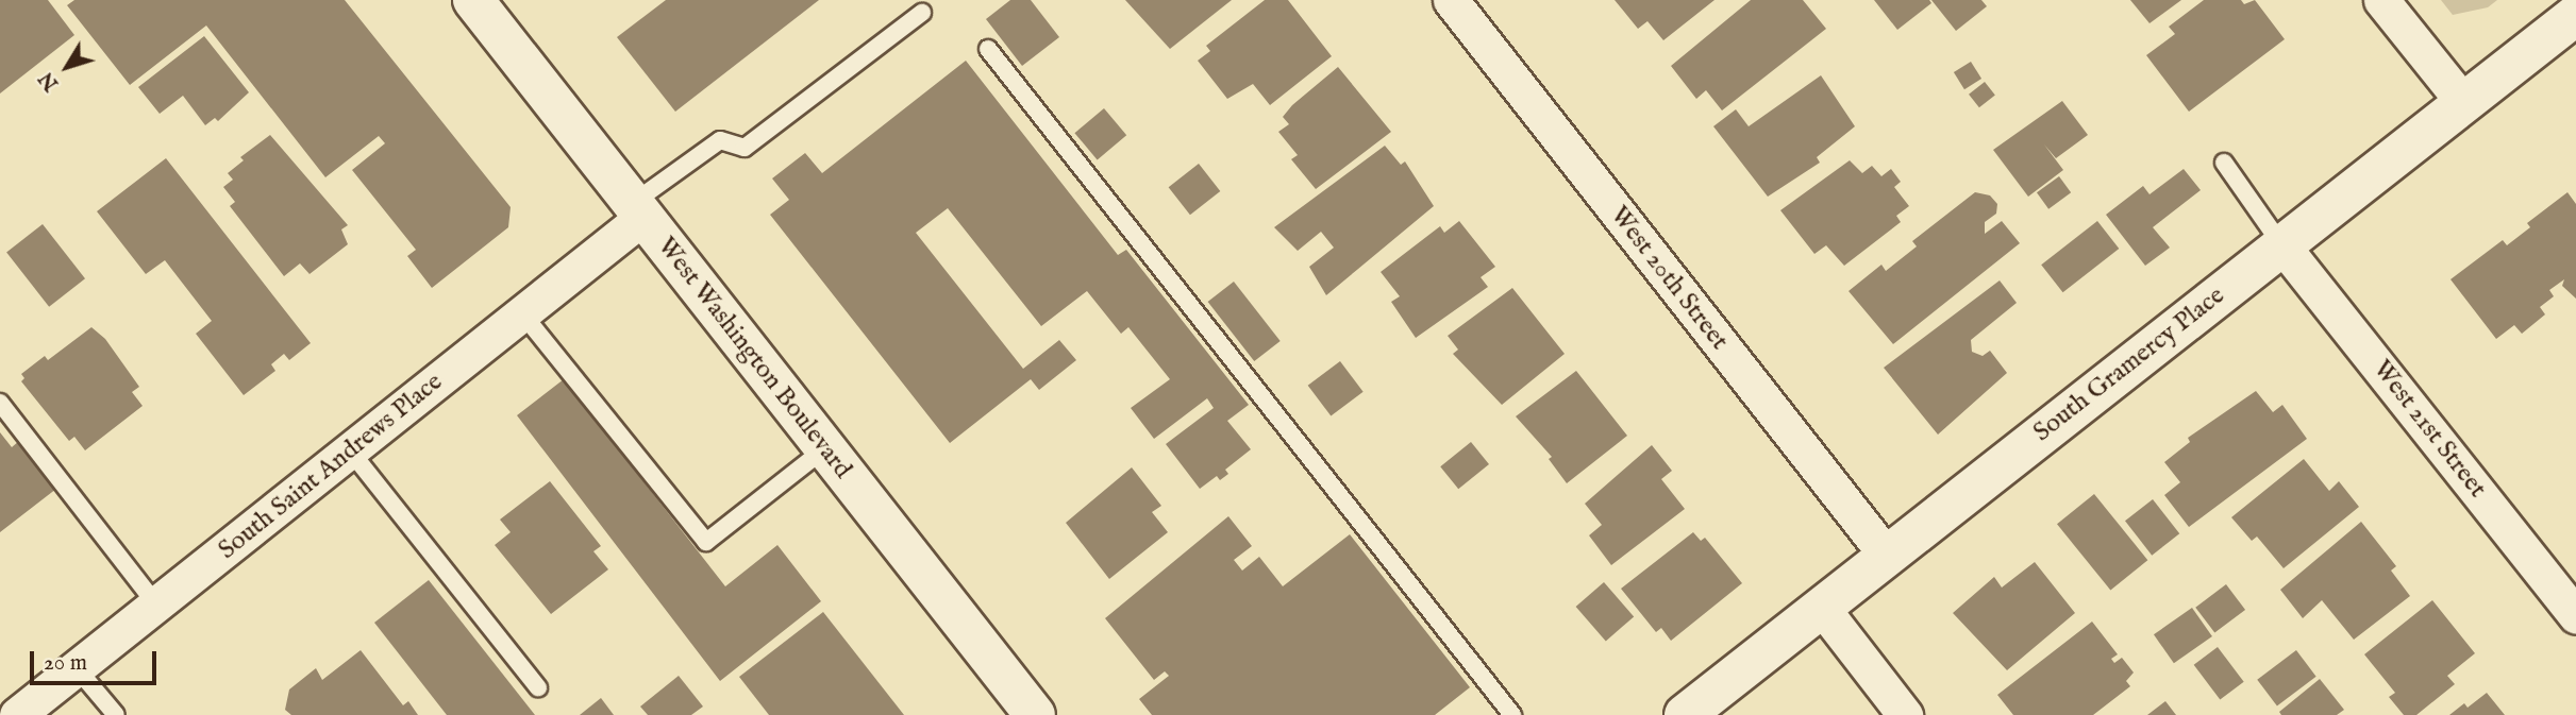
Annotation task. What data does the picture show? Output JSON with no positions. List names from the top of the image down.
{
  "streets": {
    "street": [
      "West 20th Street",
      "West Washington Boulevard",
      "South Gramercy Place",
      "West 21st Street",
      "South Saint Andrews Place"
    ]
  },
  "crossings": [
    ["West 20th Street", "South Gramercy Place"],
    ["West Washington Boulevard", "South Saint Andrews Place"],
    ["South Gramercy Place", "West 21st Street"]
  ],
  "scale_bar": "20 m",
  "north": "bottom left"
}
